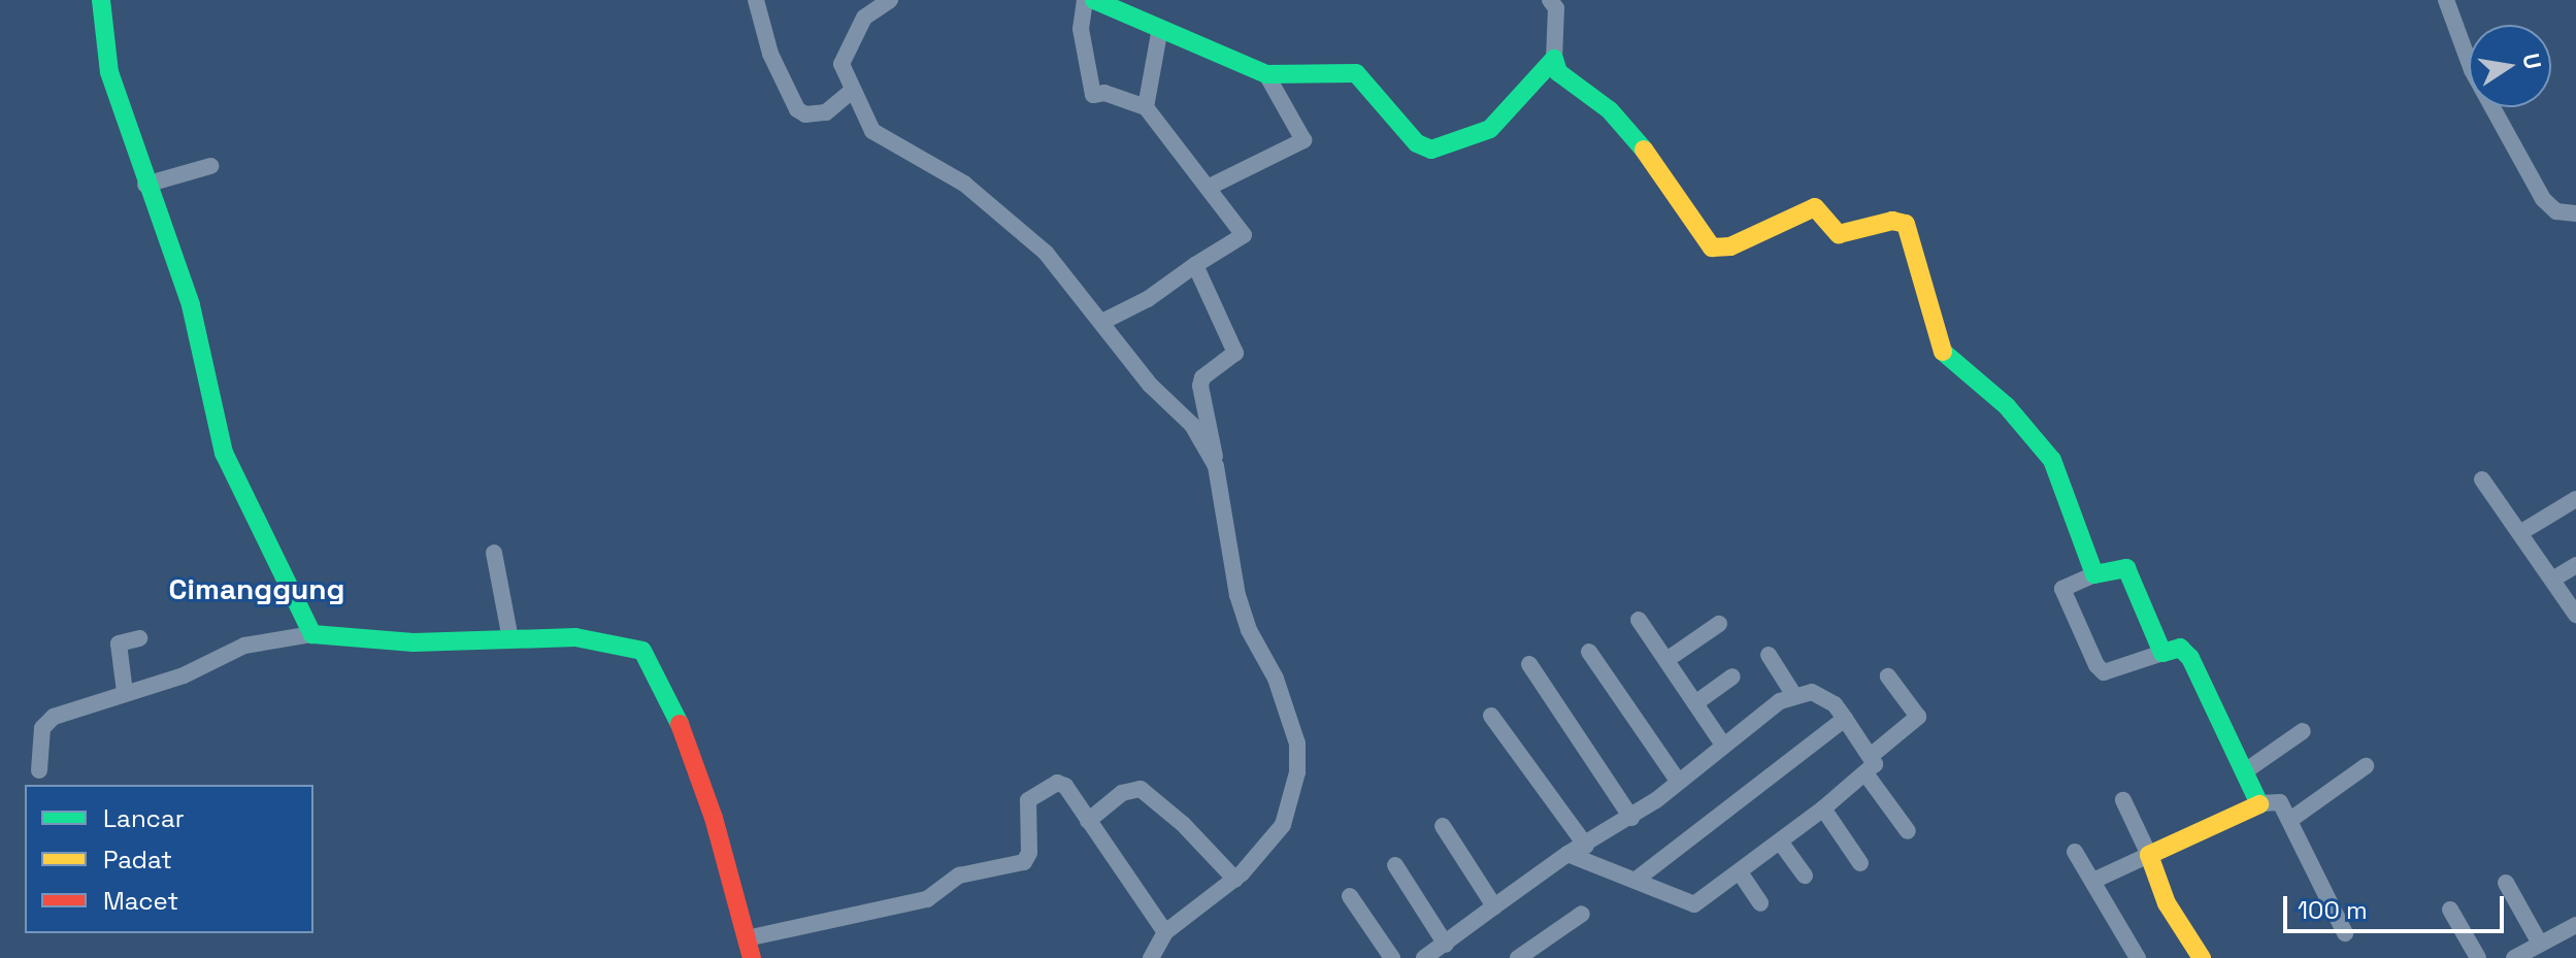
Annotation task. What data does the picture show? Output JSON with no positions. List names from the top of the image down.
{
  "districts": ["Cimanggung"],
  "legend": ["Lancar", "Padat", "Macet"],
  "scale_bar": "100 m",
  "north": "right"
}
